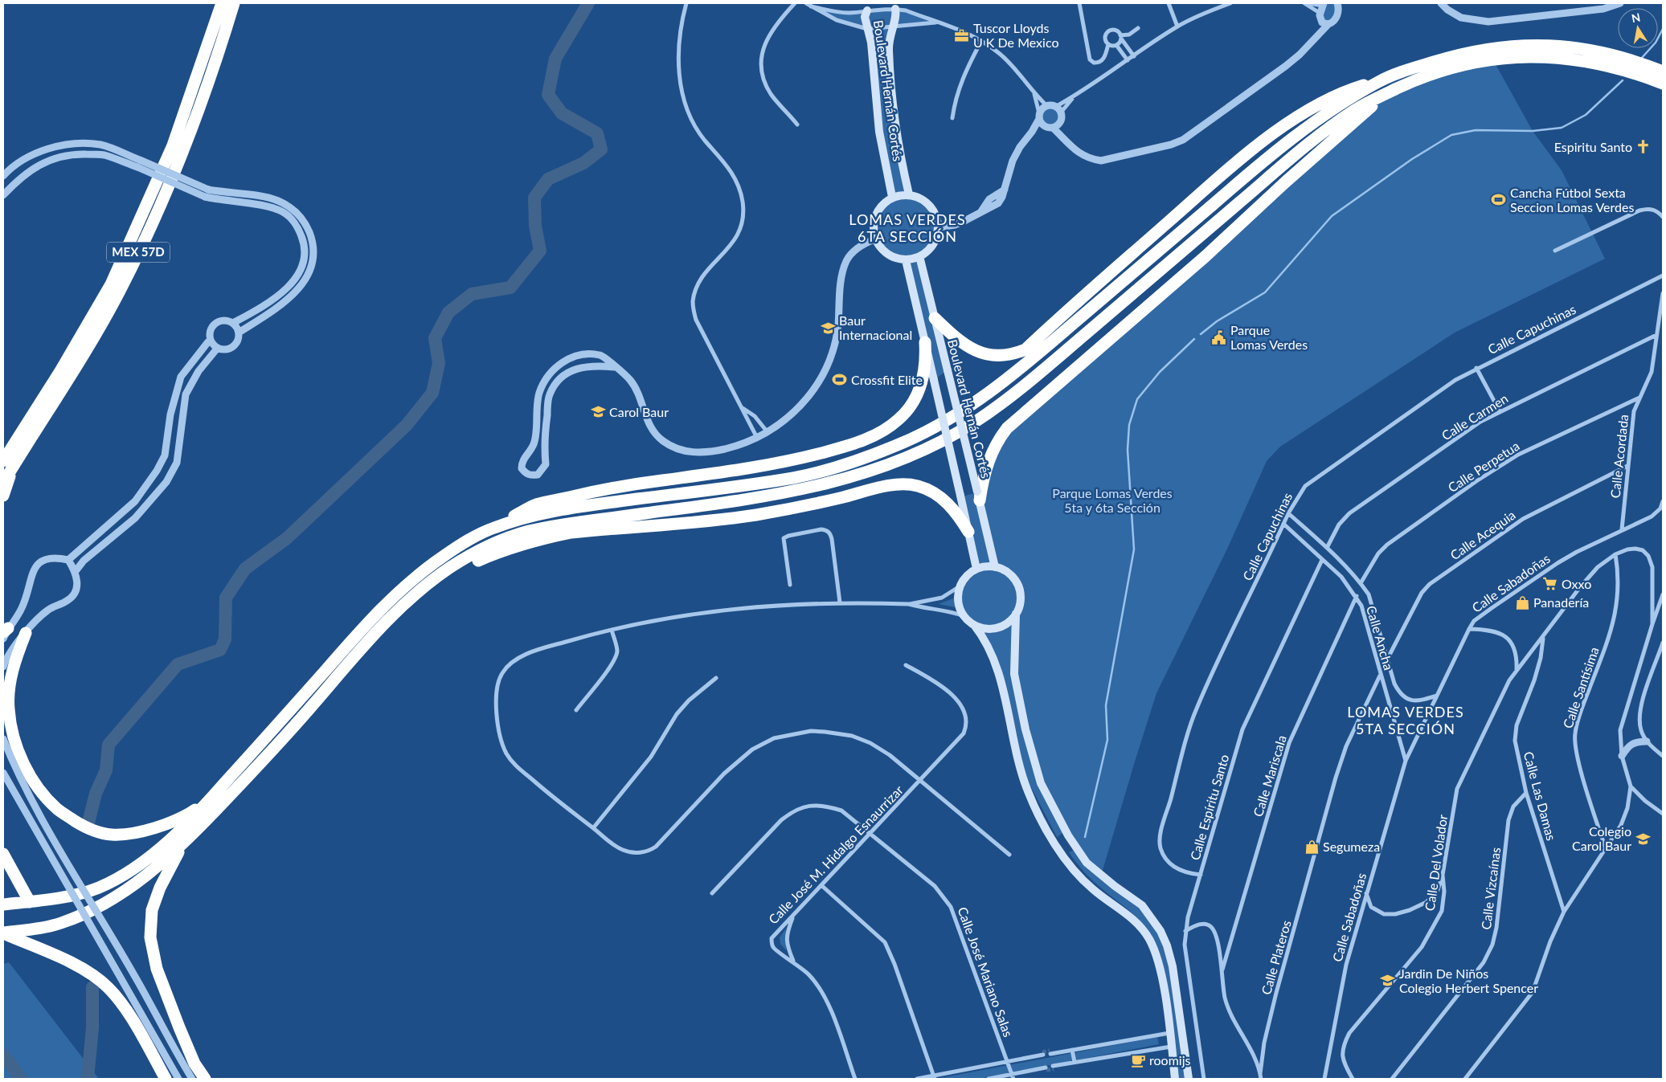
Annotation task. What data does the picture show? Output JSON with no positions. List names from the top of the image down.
{
  "streets": {
    "highway": ["MEX 57D"],
    "main road": ["Boulevard Hernán Cortés"],
    "street": [
      "Calle Capuchinas",
      "Calle Carmen",
      "Calle Acordada",
      "Calle Perpetua",
      "Calle Acequia",
      "Calle Sabadoñas",
      "Calle Ancha",
      "Calle Santísima",
      "Calle Mariscala",
      "Calle Las Damas",
      "Calle Espíritu Santo",
      "Calle José M. Hidalgo Esnaurrizar",
      "Calle Del Volador",
      "Calle Vizcaínas",
      "Calle Plateros",
      "Calle José Mariano Salas"
    ]
  },
  "crossings": [
    ["Calle Capuchinas", "Calle Ancha"],
    ["Calle Capuchinas", "Calle Espíritu Santo"],
    ["Calle Carmen", "Calle Acordada"],
    ["Calle Carmen", "Calle Ancha"],
    ["Calle Acordada", "Calle Perpetua"],
    ["Calle Acordada", "Calle Acequia"],
    ["Calle Acordada", "Calle Sabadoñas"],
    ["Calle Perpetua", "Calle Ancha"],
    ["Calle Acequia", "Calle Ancha"],
    ["Calle Sabadoñas", "Calle Ancha"],
    ["Calle Ancha", "Calle Mariscala"],
    ["Calle Ancha", "Calle Espíritu Santo"],
    ["Calle Ancha", "Calle Plateros"],
    ["Calle Santísima", "Calle Del Volador"],
    ["Calle Las Damas", "Calle Del Volador"],
    ["Calle Las Damas", "Calle Vizcaínas"],
    ["Calle José M. Hidalgo Esnaurrizar", "Calle José Mariano Salas"]
  ],
  "districts": ["LOMAS VERDES 6TA SECCIÓN", "LOMAS VERDES 5TA SECCIÓN"],
  "parks": ["Parque Lomas Verdes 5ta y 6ta Sección"],
  "places": {
    "office": ["Tuscor Lloyds U K De Mexico"],
    "church": ["Espiritu Santo"],
    "sports": ["Cancha Fútbol Sexta Seccion Lomas Verdes", "Crossfit Elite"],
    "school or university": [
      "Baur Internacional",
      "Carol Baur",
      "Colegio Carol Baur",
      "Jardin De Niños Colegio Herbert Spencer"
    ],
    "public building": ["Parque Lomas Verdes"],
    "supermarket": ["Oxxo"],
    "shop": ["Panadería", "Segumeza"],
    "cafe": ["roomijs"]
  },
  "north": "top"
}
